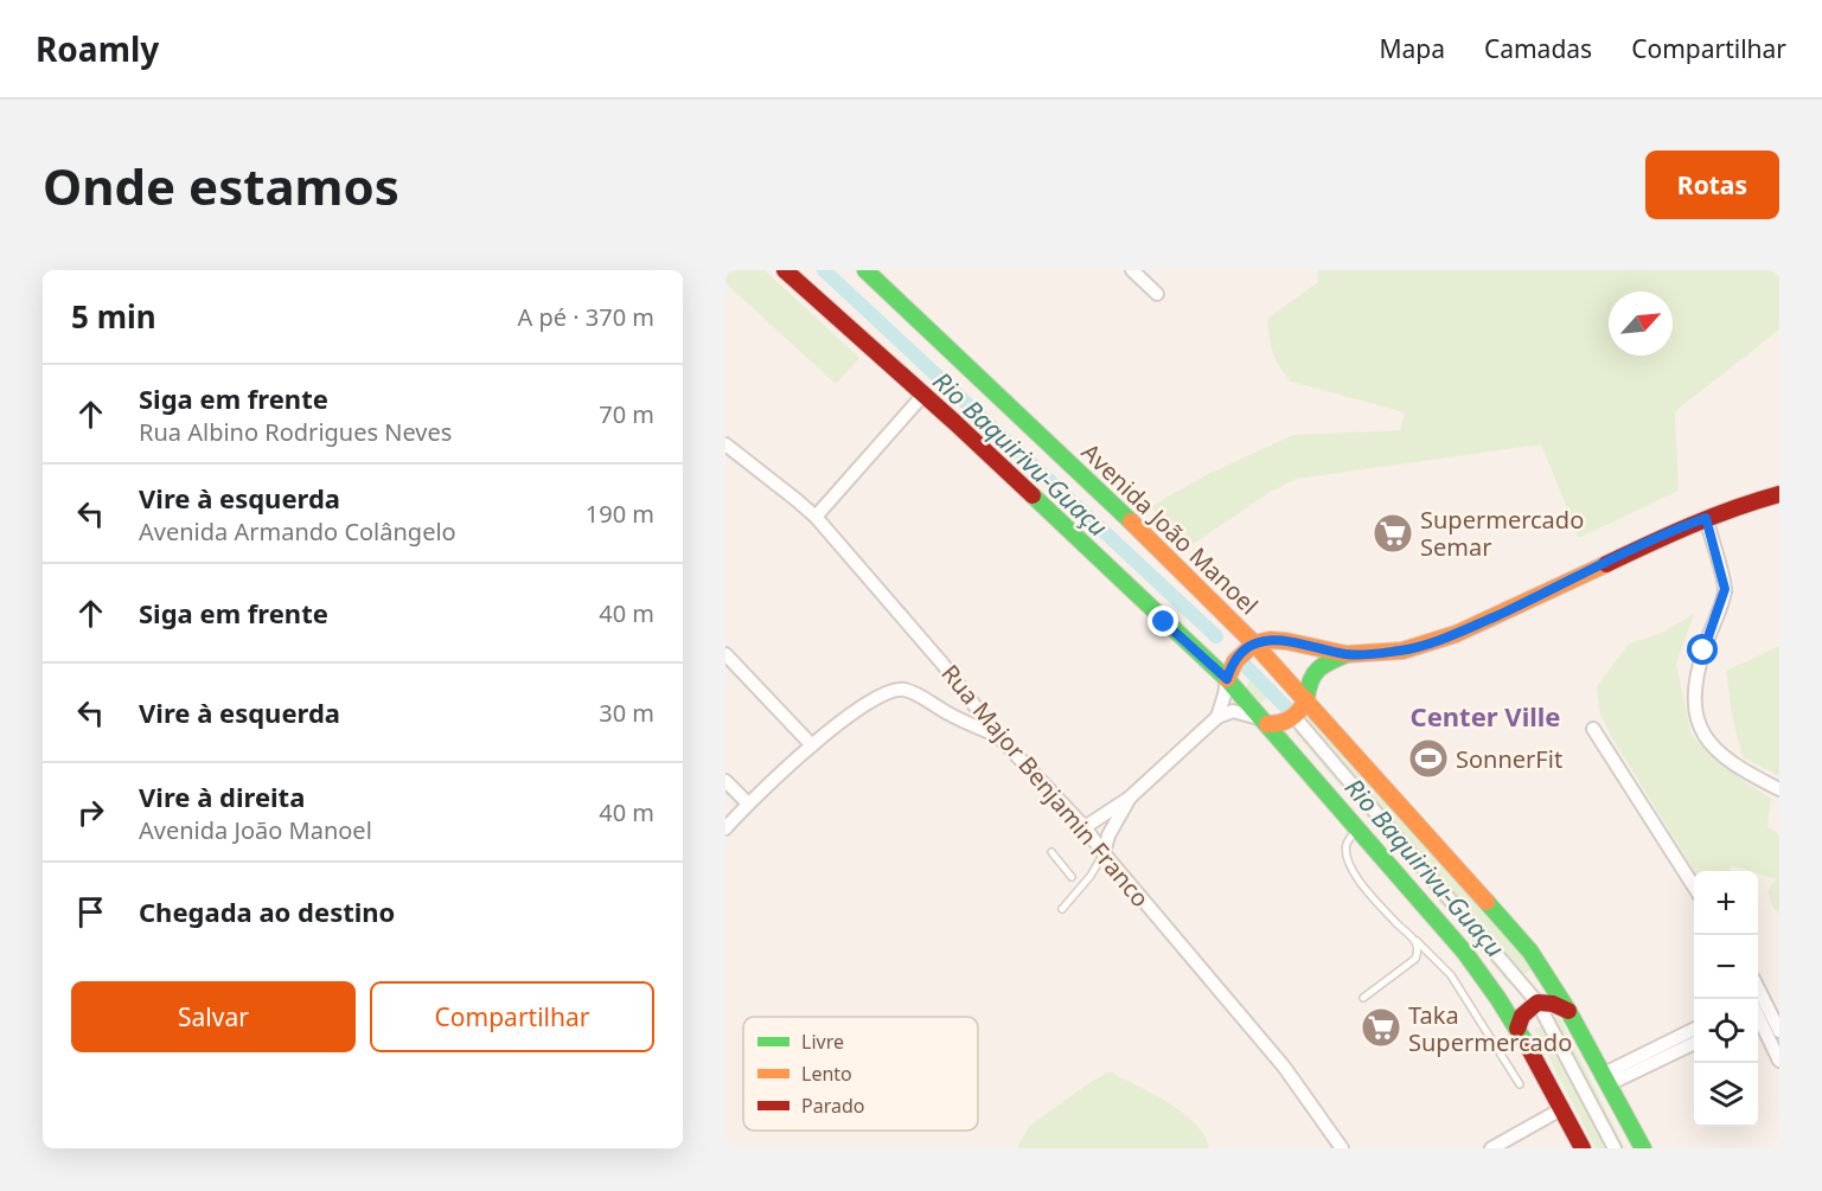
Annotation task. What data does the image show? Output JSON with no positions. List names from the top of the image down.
{
  "streets": {
    "main road": ["Avenida João Manoel"],
    "street": ["Rua Major Benjamin Franco"]
  },
  "districts": ["Center Ville"],
  "water": ["Rio Baquirivu-Guaçu"],
  "places": {
    "supermarket": ["Supermercado Semar", "Taka Supermercado"],
    "sports": ["SonnerFit"]
  },
  "legend": ["Livre", "Lento", "Parado"],
  "north": "top right",
  "page": {
    "header": "Roamly",
    "nav": ["Mapa", "Camadas", "Compartilhar"],
    "buttons": [
      "Rotas",
      ["Salvar", "Compartilhar"]
    ],
    "title": "Onde estamos",
    "heading": ["5 min", "A pé · 370 m"],
    "list": [
      ["Siga em frente", "Rua Albino Rodrigues Neves", "70 m"],
      ["Vire à esquerda", "Avenida Armando Colângelo", "190 m"],
      ["Siga em frente", "40 m"],
      ["Vire à esquerda", "30 m"],
      ["Vire à direita", "Avenida João Manoel", "40 m"],
      "Chegada ao destino"
    ],
    "map_buttons": ["+", "−"]
  }
}
